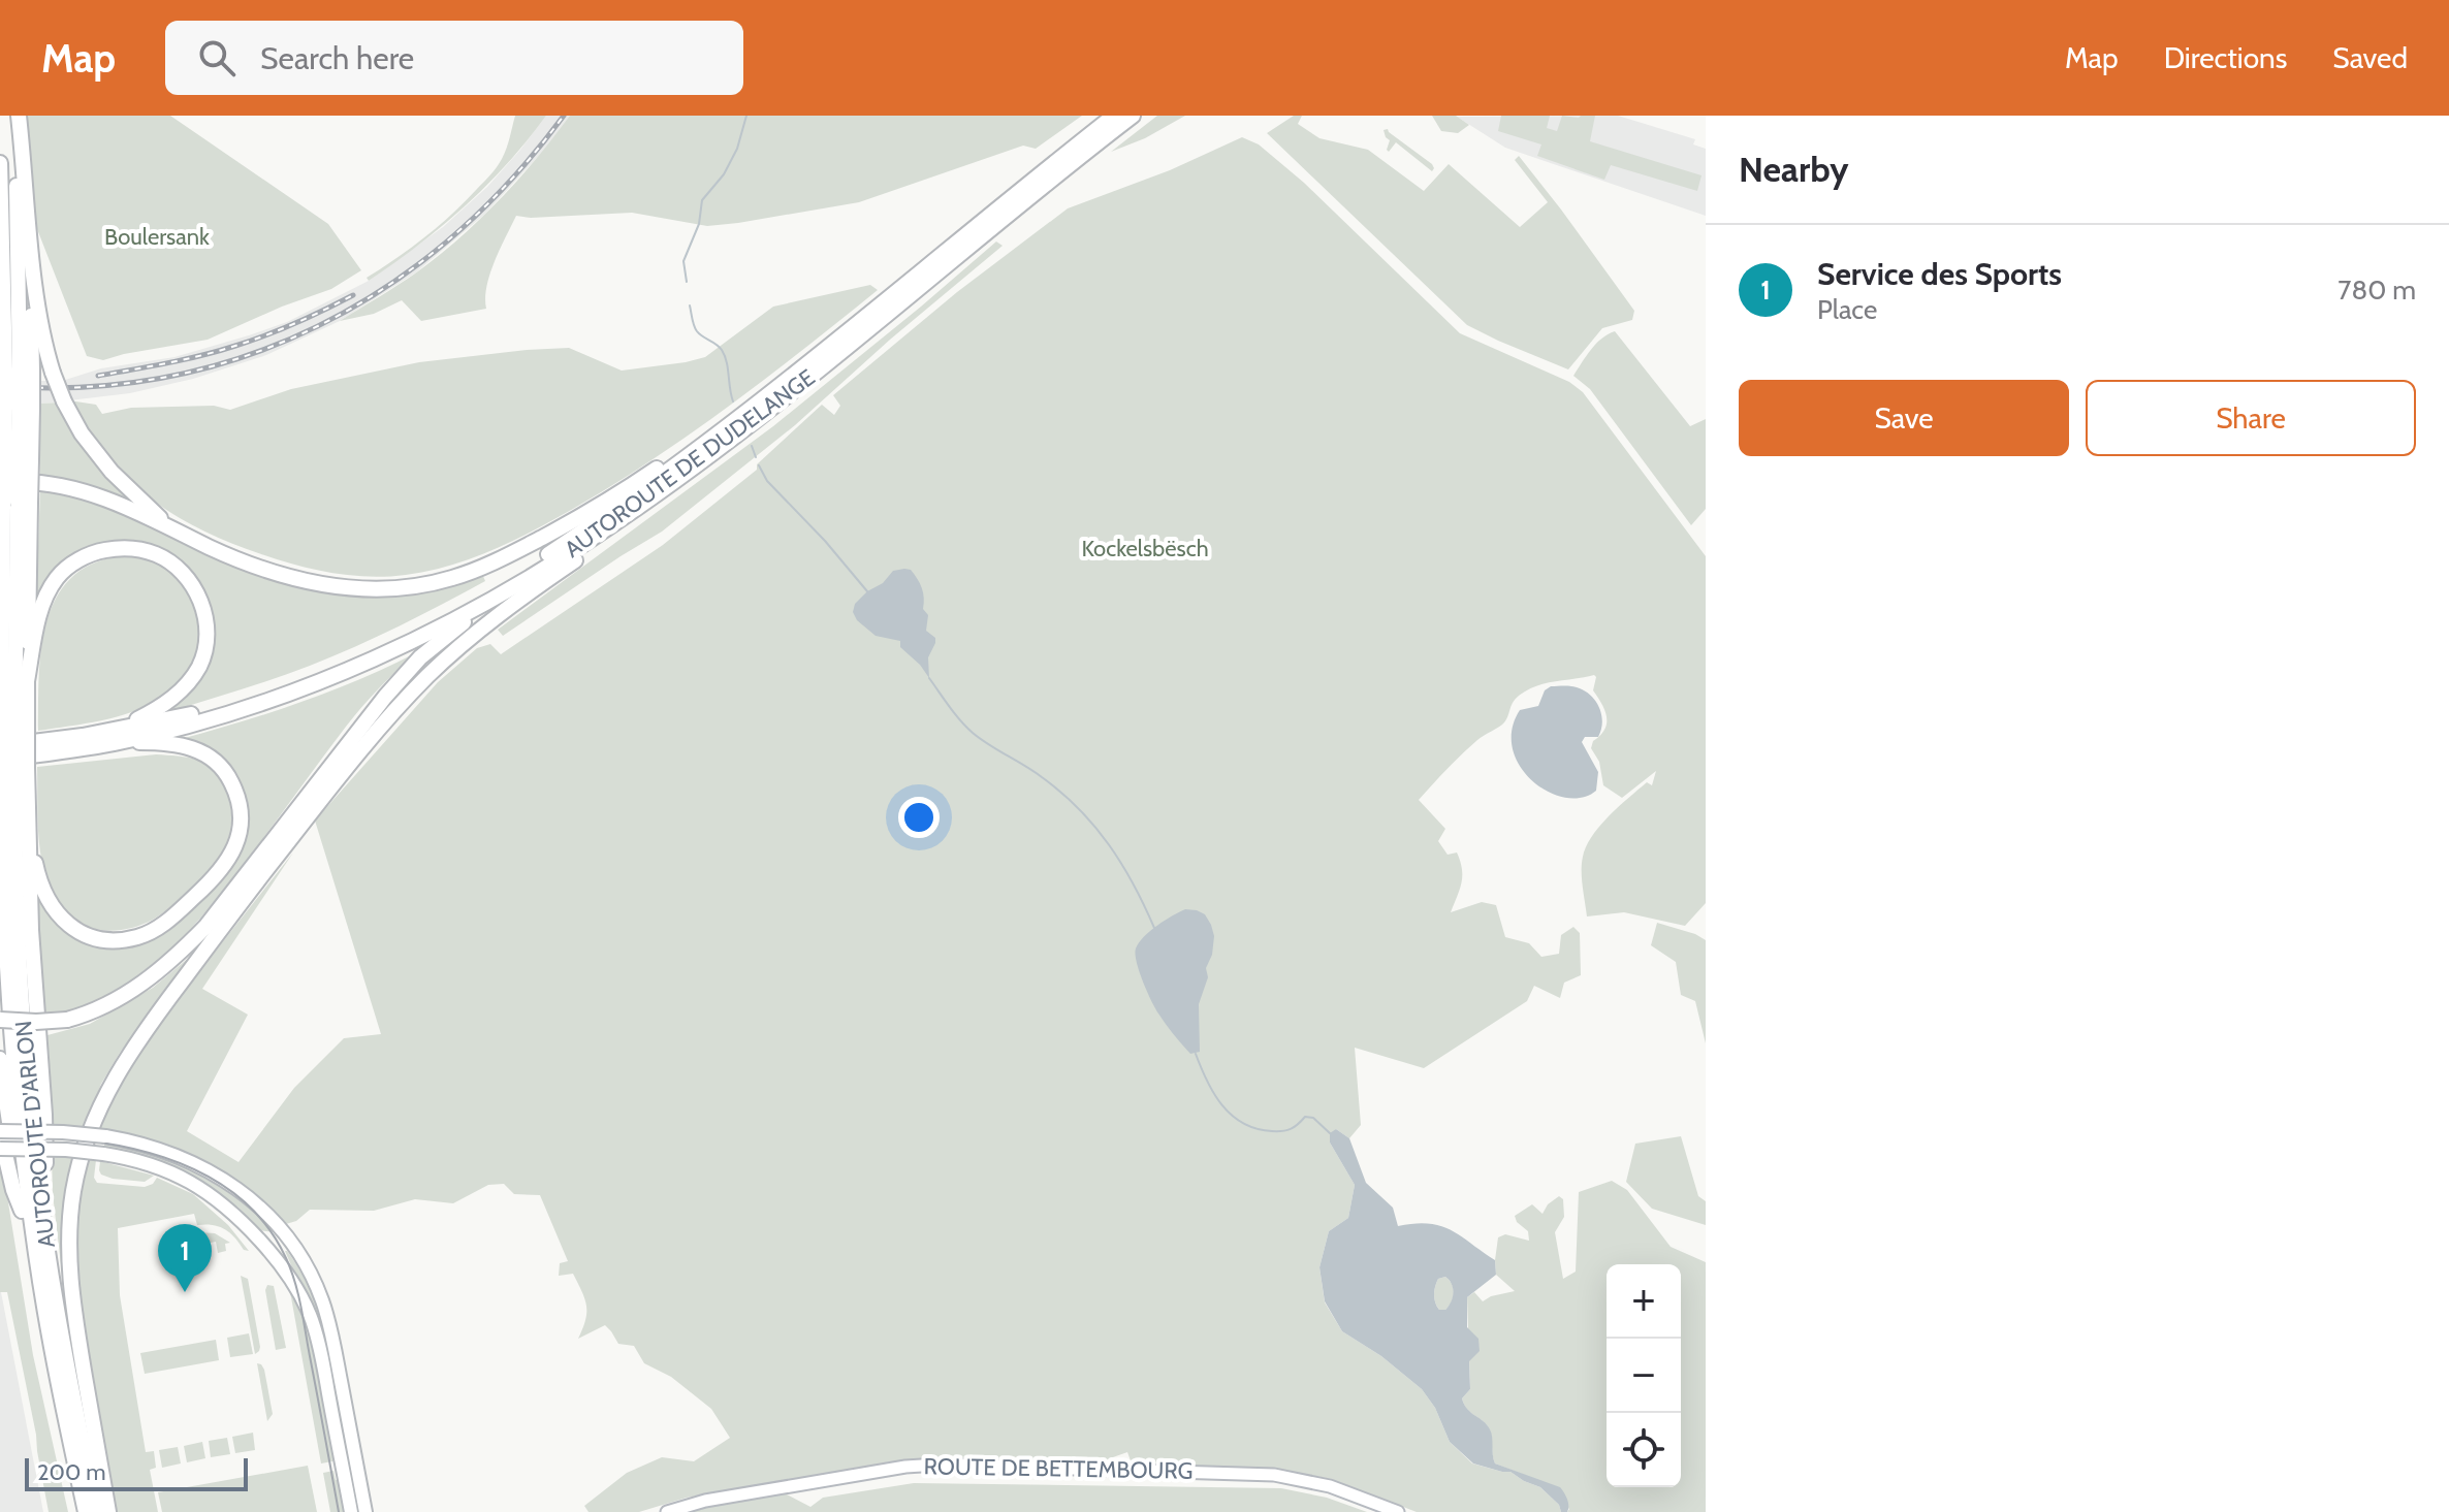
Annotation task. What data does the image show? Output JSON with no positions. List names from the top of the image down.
{
  "streets": {
    "highway": ["AUTOROUTE DE DUDELANGE", "AUTOROUTE D'ARLON"],
    "main road": ["ROUTE DE BETTEMBOURG"]
  },
  "crossings": [
    ["AUTOROUTE DE DUDELANGE", "AUTOROUTE D'ARLON"]
  ],
  "parks": ["Boulersank", "Kockelsbësch"],
  "scale_bar": "200 m",
  "page": {
    "header": "Map",
    "search": "Search here",
    "nav": ["Map", "Directions", "Saved"],
    "heading": "Nearby",
    "list": [
      {
        "mark": "1",
        "name": "Service des Sports",
        "note": "Place",
        "value": "780 m"
      }
    ],
    "buttons": ["Save", "Share"],
    "pins": "1",
    "map_buttons": ["+", "−"],
    "scale": "200 m"
  }
}
